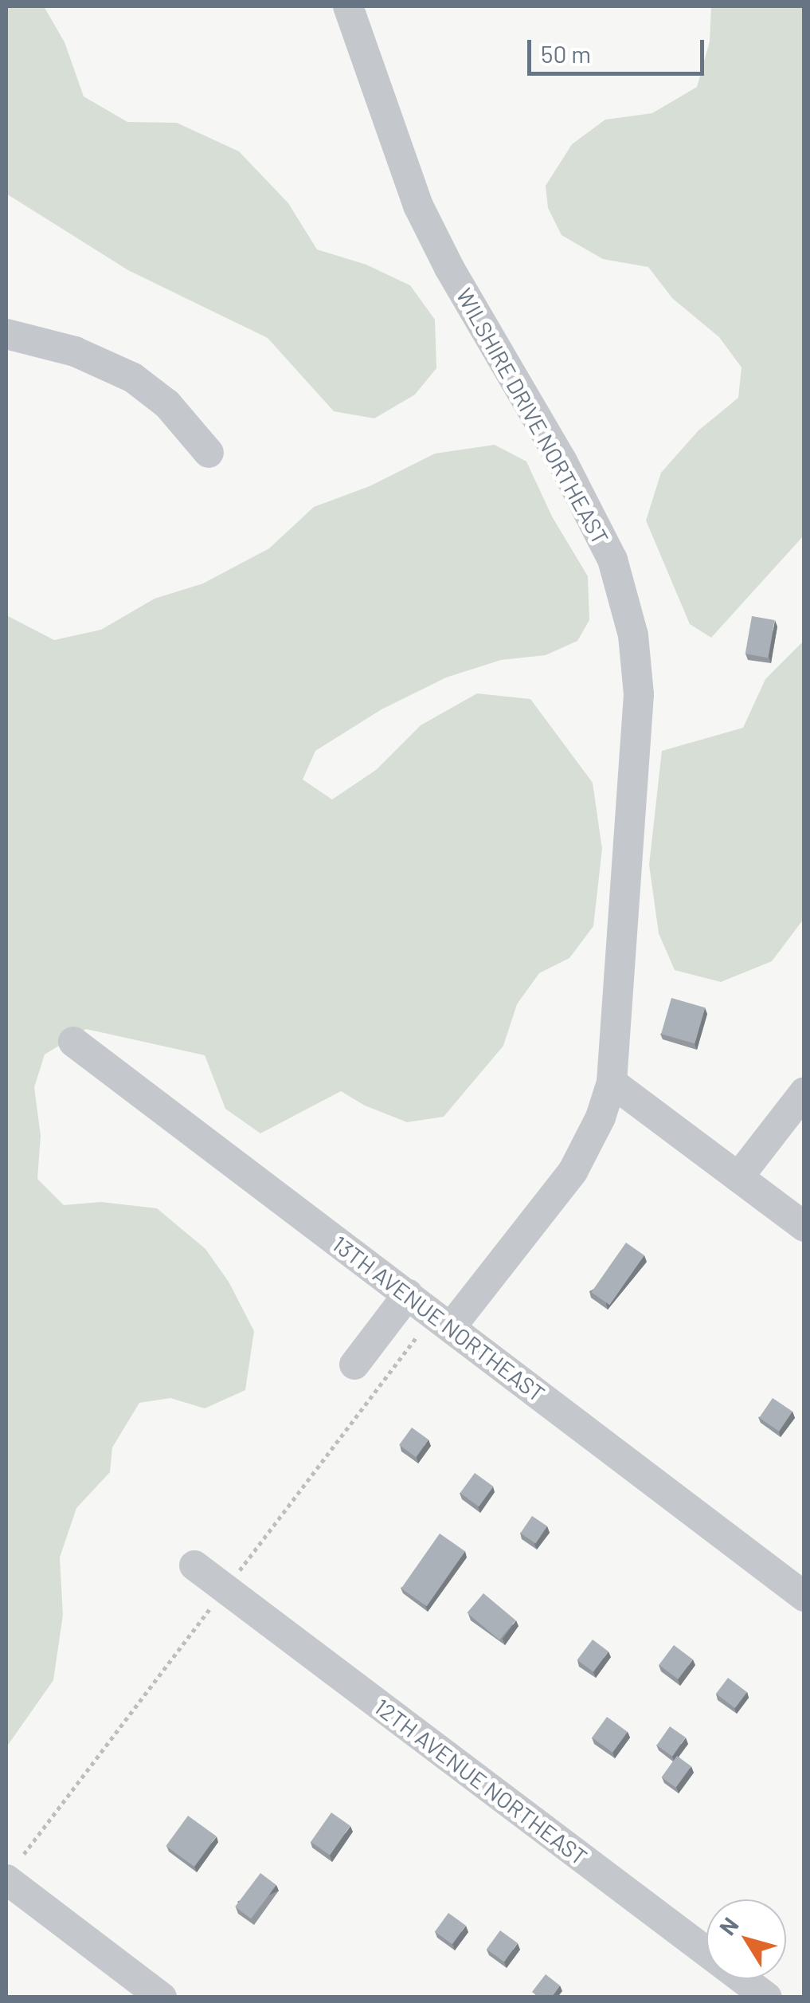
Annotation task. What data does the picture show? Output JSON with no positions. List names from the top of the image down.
{
  "streets": {
    "street": ["WILSHIRE DRIVE NORTHEAST", "13TH AVENUE NORTHEAST", "12TH AVENUE NORTHEAST"]
  },
  "crossings": [
    ["WILSHIRE DRIVE NORTHEAST", "13TH AVENUE NORTHEAST"]
  ],
  "scale_bar": "50 m",
  "north": "top left"
}
